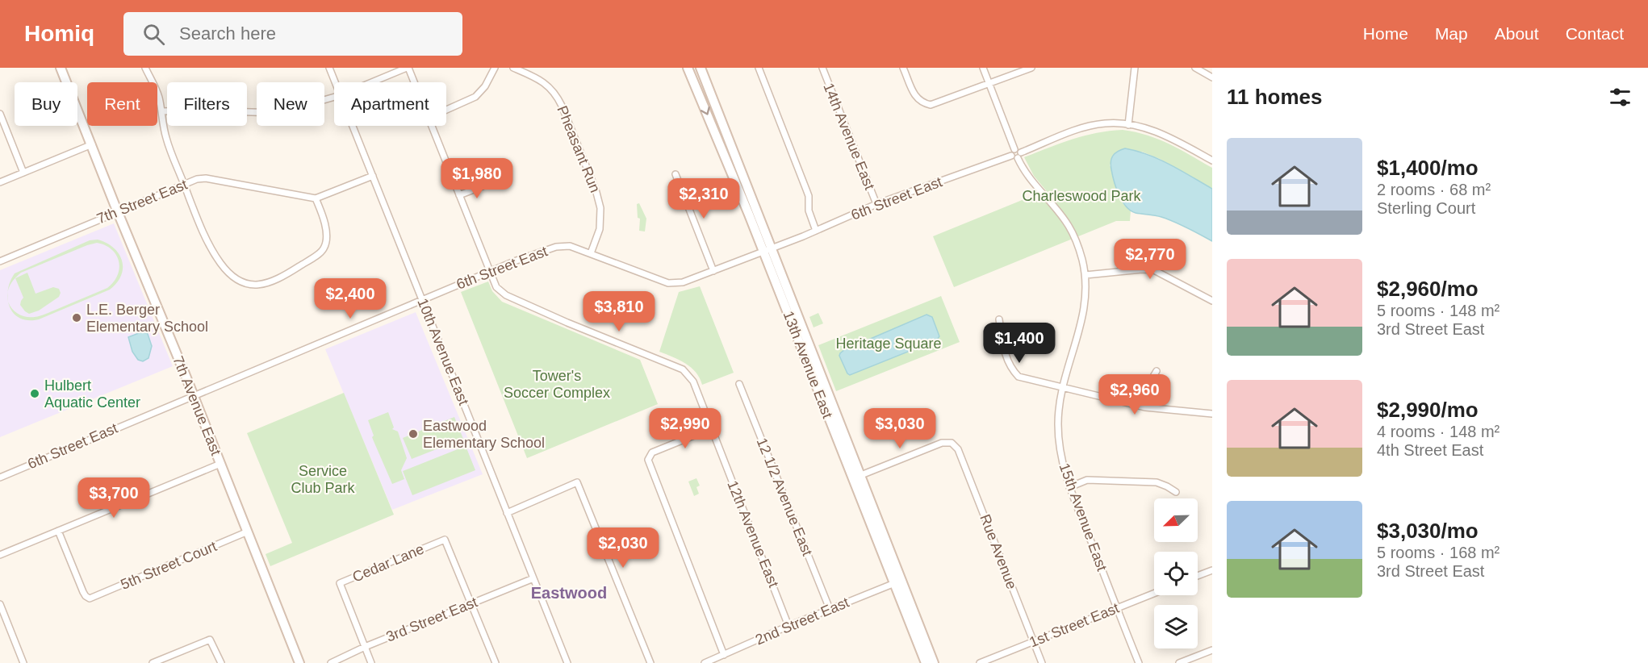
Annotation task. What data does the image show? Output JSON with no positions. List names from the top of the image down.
{
  "streets": {
    "main road": ["13th Avenue East", "7th Avenue East"],
    "street": [
      "14th Avenue East",
      "Pheasant Run",
      "6th Street East",
      "7th Street East",
      "10th Avenue East",
      "12 1/2 Avenue East",
      "15th Avenue East",
      "12th Avenue East",
      "Rue Avenue",
      "Cedar Lane",
      "5th Street Court",
      "3rd Street East",
      "2nd Street East",
      "1st Street East"
    ]
  },
  "crossings": [
    ["14th Avenue East", "6th Street East"],
    ["Pheasant Run", "6th Street East"],
    ["6th Street East", "10th Avenue East"],
    ["6th Street East", "13th Avenue East"],
    ["6th Street East", "7th Avenue East"],
    ["6th Street East", "15th Avenue East"],
    ["6th Street East", "12th Avenue East"],
    ["7th Street East", "7th Avenue East"],
    ["10th Avenue East", "3rd Street East"],
    ["13th Avenue East", "Rue Avenue"],
    ["13th Avenue East", "2nd Street East"],
    ["7th Avenue East", "5th Street Court"],
    ["12 1/2 Avenue East", "2nd Street East"],
    ["15th Avenue East", "1st Street East"],
    ["12th Avenue East", "2nd Street East"],
    ["Rue Avenue", "1st Street East"],
    ["Cedar Lane", "3rd Street East"]
  ],
  "districts": ["Eastwood"],
  "parks": [
    "Charleswood Park",
    "Heritage Square",
    "Tower's Soccer Complex",
    "Service Club Park"
  ],
  "places": ["L.E. Berger Elementary School", "Hulbert Aquatic Center", "Eastwood Elementary School"],
  "north": "bottom left",
  "page": {
    "header": "Homiq",
    "search": "Search here",
    "nav": [
      "Home",
      "Map",
      "About",
      "Contact"
    ],
    "heading": "11 homes",
    "chip": [
      "Buy",
      "Rent",
      "Filters",
      "New",
      "Apartment"
    ],
    "list": [
      {
        "name": "$1,400/mo",
        "note": "2 rooms · 68 m² · Sterling Court"
      },
      {
        "name": "$2,960/mo",
        "note": "5 rooms · 148 m² · 3rd Street East"
      },
      {
        "name": "$2,990/mo",
        "note": "4 rooms · 148 m² · 4th Street East"
      },
      {
        "name": "$3,030/mo",
        "note": "5 rooms · 168 m² · 3rd Street East"
      }
    ],
    "price": [
      "$1,980",
      "$2,310",
      "$2,770",
      "$2,400",
      "$3,810",
      "$1,400",
      "$2,960",
      "$2,990",
      "$3,030",
      "$3,700",
      "$2,030"
    ]
  }
}
